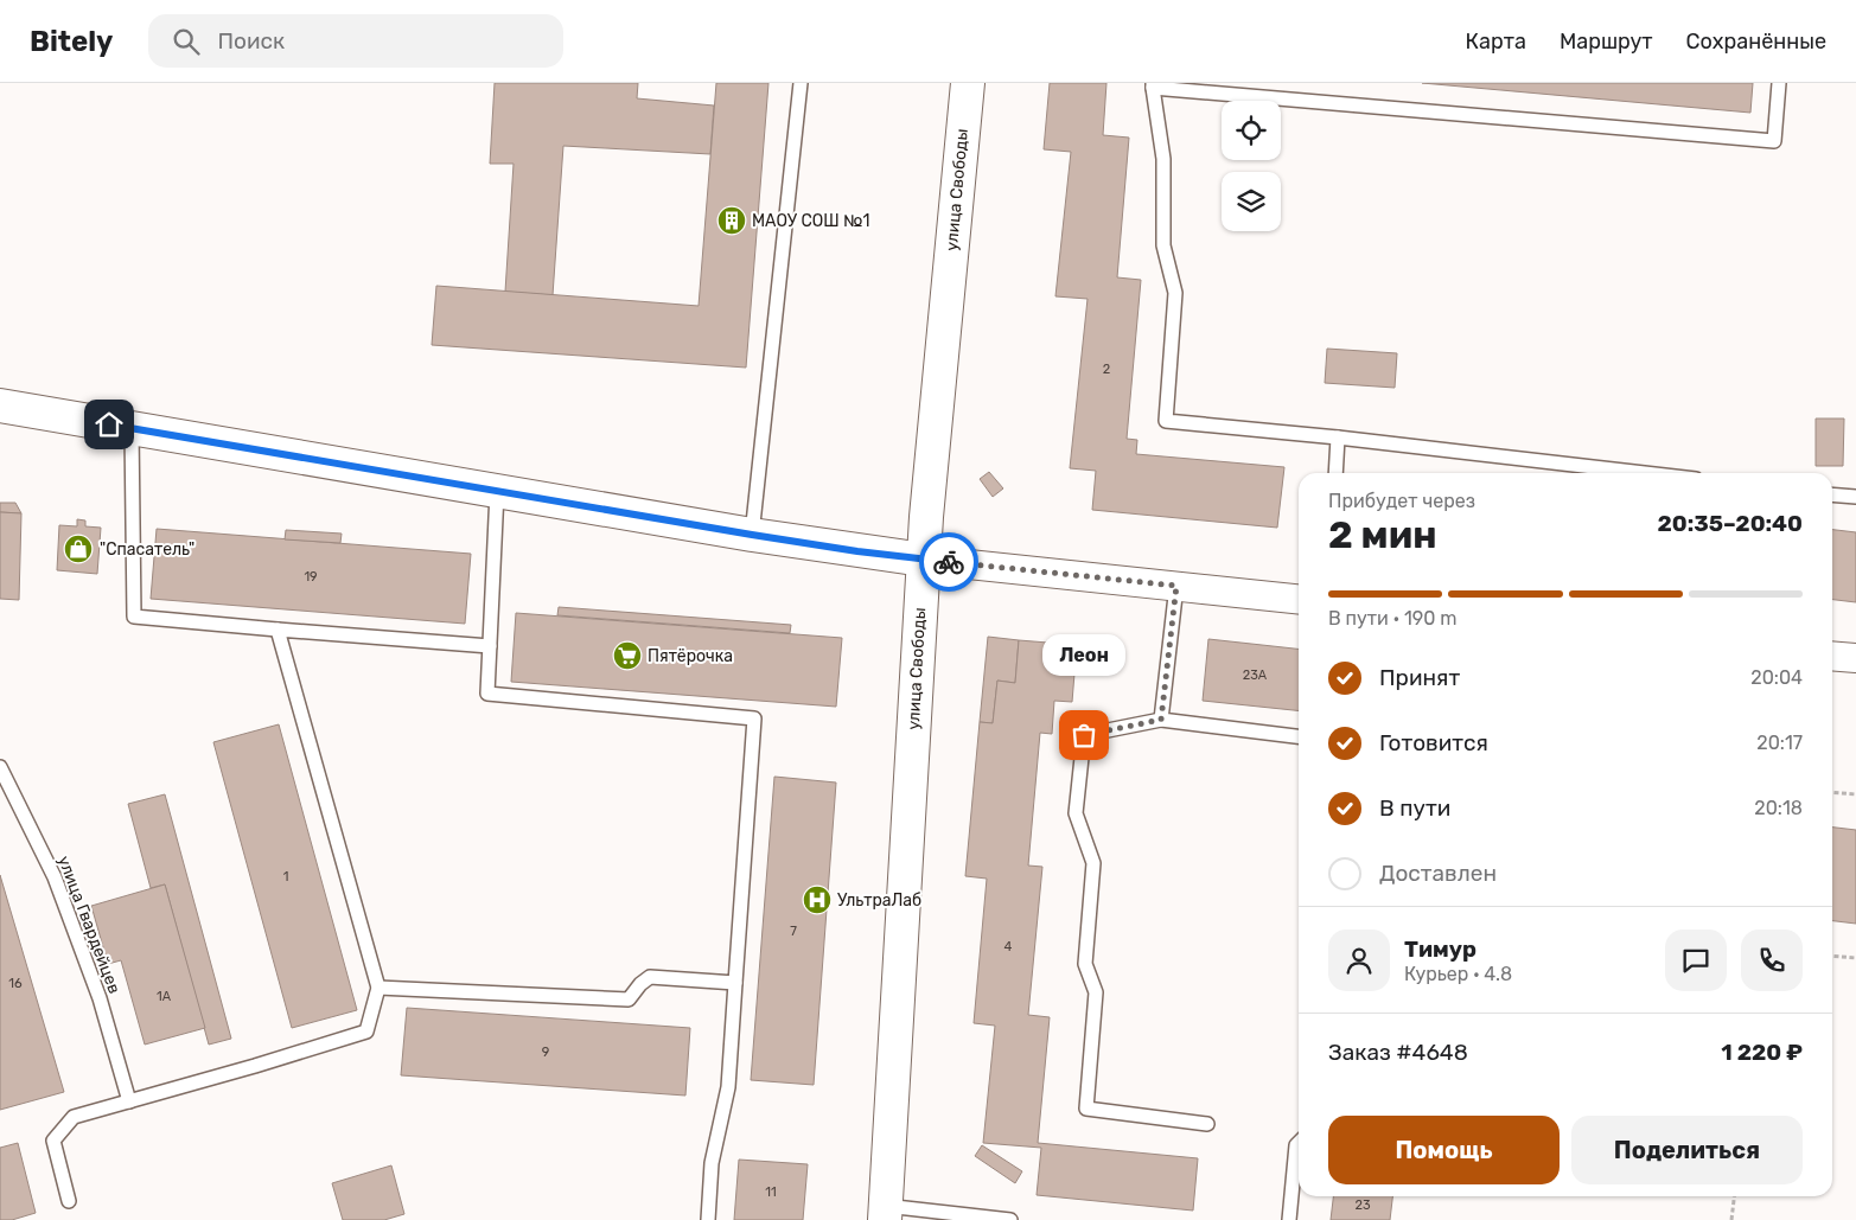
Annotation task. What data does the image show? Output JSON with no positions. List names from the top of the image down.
{
  "streets": {
    "street": ["улица Свободы"],
    "lane": ["улица Гвардейцев"]
  },
  "places": {
    "building": ["МАОУ СОШ №1"],
    "shop": ["\"Спасатель\""],
    "supermarket": ["Пятёрочка"],
    "other": ["Леон"],
    "hospital": ["УльтраЛаб"]
  },
  "house_numbers": [
    "2",
    "19",
    "23А",
    "1",
    "7",
    "4",
    "16",
    "1А",
    "9",
    "11",
    "23"
  ],
  "page": {
    "header": "Bitely",
    "search": "Поиск",
    "nav": ["Карта", "Маршрут", "Сохранённые"],
    "heading": ["2 мин", "Прибудет через", "20:35–20:40"],
    "panel": [
      "Тимур",
      "Курьер · 4.8",
      "Заказ #4648",
      "1 220 ₽"
    ],
    "bar": "В пути · 190 m",
    "bubble": "Леон",
    "list": [
      ["Принят", "20:04"],
      ["Готовится", "20:17"],
      ["В пути", "20:18"],
      "Доставлен"
    ],
    "buttons": ["Помощь", "Поделиться"]
  }
}
